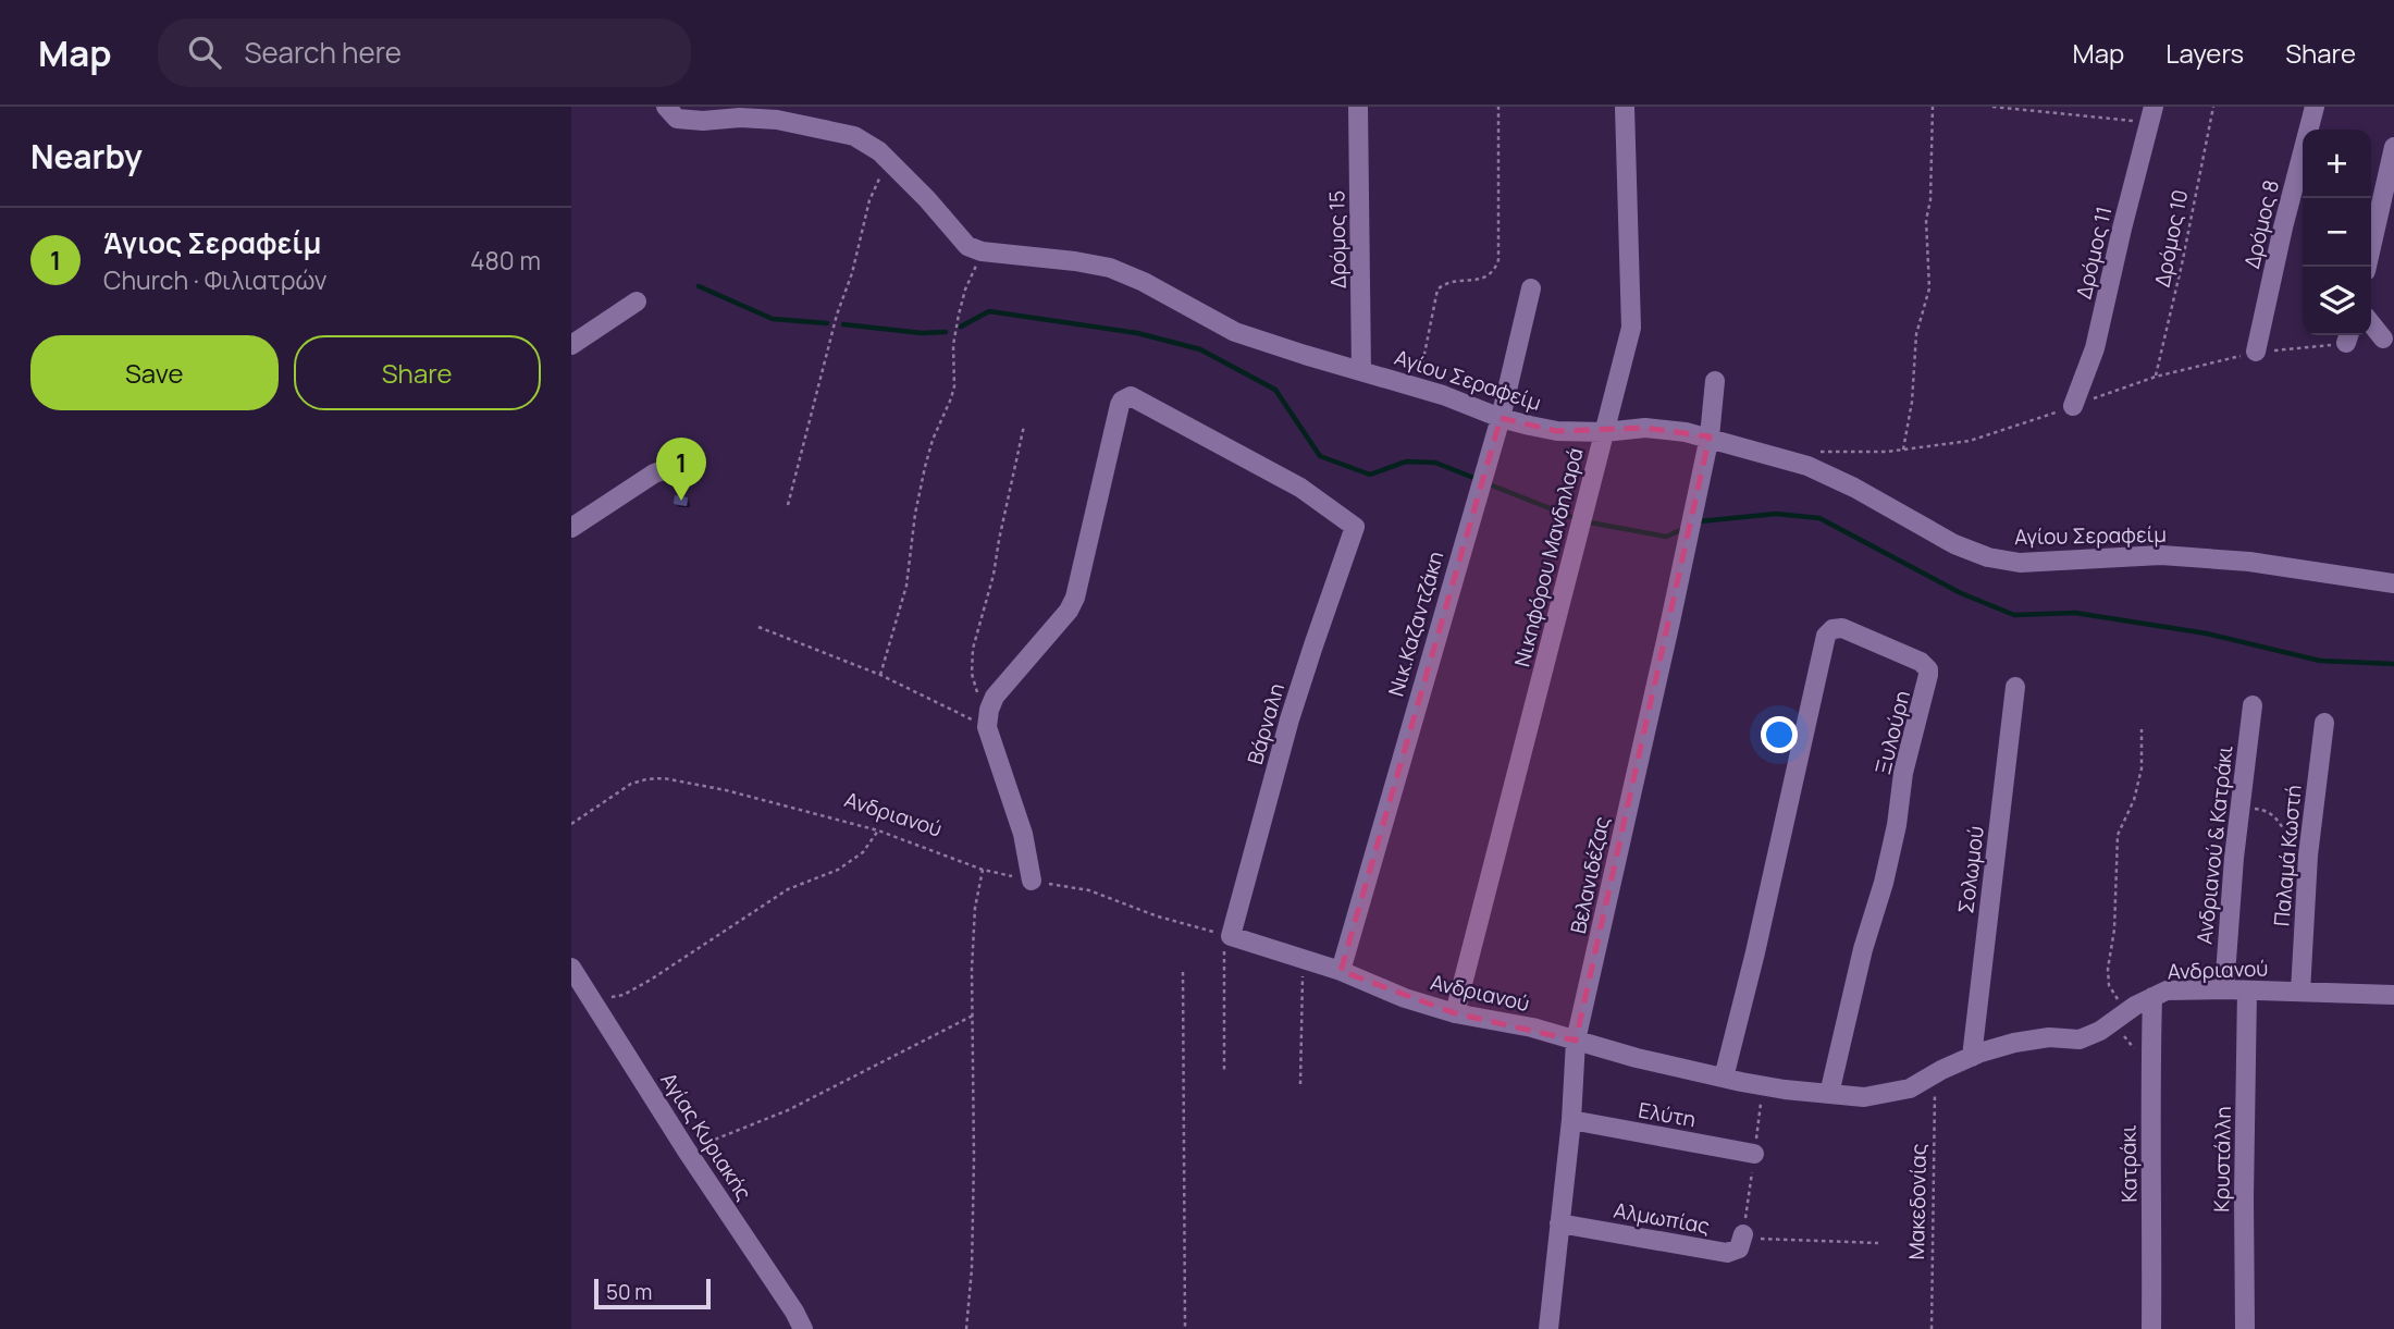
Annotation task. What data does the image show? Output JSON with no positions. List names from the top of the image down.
{
  "streets": {
    "street": [
      "Δρόμος 8",
      "Δρόμος 15",
      "Δρόμος 11",
      "Αγίου Σεραφείμ",
      "Νικηφόρου Μανδηλαρά",
      "Νικ.Καζαντζάκη",
      "Βάρναλη",
      "Ξυλούρη",
      "Ανδριανού",
      "Ανδριανού & Κατράκι",
      "Παλαμά Κωστή",
      "Σολωμού",
      "Βελανιδέζας",
      "Ελύτη",
      "Αγίας Κυριακής",
      "Κρυστάλλη",
      "Κατράκι",
      "Αλμωπίας"
    ],
    "path": ["Δρόμος 10", "Μακεδονίας"]
  },
  "crossings": [
    ["Δρόμος 15", "Αγίου Σεραφείμ"],
    ["Αγίου Σεραφείμ", "Νικηφόρου Μανδηλαρά"],
    ["Αγίου Σεραφείμ", "Νικ.Καζαντζάκη"],
    ["Αγίου Σεραφείμ", "Βελανιδέζας"],
    ["Νικηφόρου Μανδηλαρά", "Ανδριανού"],
    ["Νικ.Καζαντζάκη", "Ανδριανού"],
    ["Βάρναλη", "Ανδριανού"],
    ["Ξυλούρη", "Ανδριανού"],
    ["Ανδριανού", "Ανδριανού & Κατράκι"],
    ["Ανδριανού", "Παλαμά Κωστή"],
    ["Ανδριανού", "Σολωμού"],
    ["Ανδριανού", "Βελανιδέζας"],
    ["Ανδριανού", "Κρυστάλλη"],
    ["Ανδριανού", "Κατράκι"],
    ["Ανδριανού", "Μακεδονίας"],
    ["Βελανιδέζας", "Ελύτη"],
    ["Βελανιδέζας", "Αλμωπίας"]
  ],
  "scale_bar": "50 m",
  "page": {
    "header": "Map",
    "search": "Search here",
    "nav": ["Map", "Layers", "Share"],
    "heading": "Nearby",
    "map_buttons": ["+", "−"],
    "list": [
      {
        "mark": "1",
        "name": "Άγιος Σεραφείμ",
        "note": "Church · Φιλιατρών",
        "value": "480 m"
      }
    ],
    "buttons": ["Save", "Share"],
    "pins": "1",
    "scale": "50 m"
  }
}
